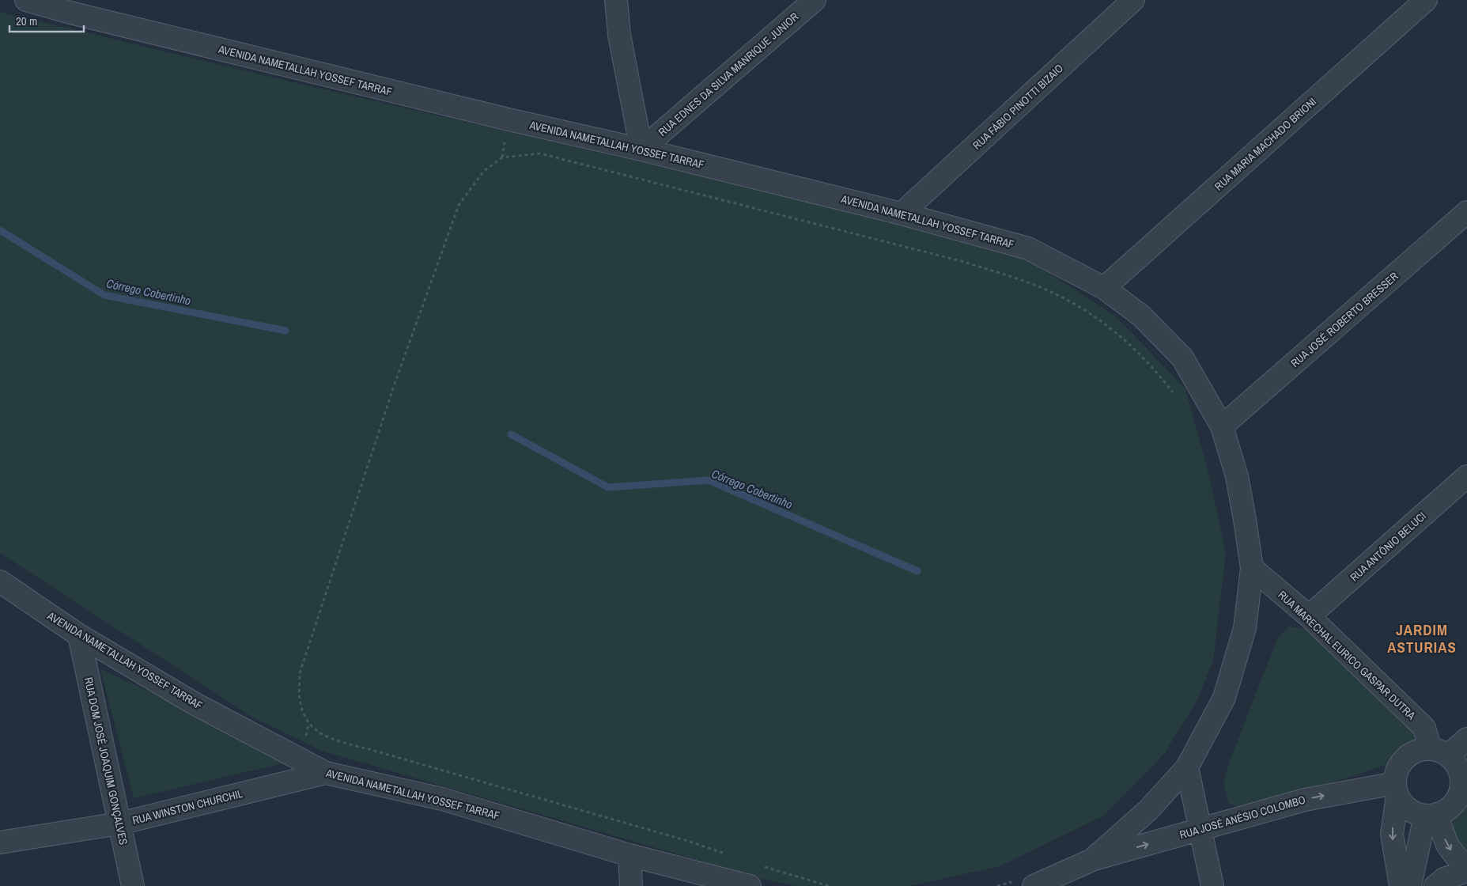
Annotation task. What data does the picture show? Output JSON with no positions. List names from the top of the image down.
{
  "streets": {
    "street": [
      "AVENIDA NAMETALLAH YOSSEF TARRAF",
      "RUA EDNES DA SILVA MANRIQUE JUNIOR",
      "RUA FÁBIO PINOTTI BIZAIO",
      "RUA MARIA MACHADO BRIONI",
      "RUA JOSÉ ROBERTO BRESSER",
      "RUA ANTÔNIO BELUCI",
      "RUA MARECHAL EURICO GASPAR DUTRA",
      "RUA DOM JOSÉ JOAQUIM GONÇALVES",
      "RUA WINSTON CHURCHIL",
      "RUA JOSÉ ANÉSIO COLOMBO"
    ]
  },
  "crossings": [
    ["AVENIDA NAMETALLAH YOSSEF TARRAF", "RUA EDNES DA SILVA MANRIQUE JUNIOR"],
    ["AVENIDA NAMETALLAH YOSSEF TARRAF", "RUA FÁBIO PINOTTI BIZAIO"],
    ["AVENIDA NAMETALLAH YOSSEF TARRAF", "RUA MARIA MACHADO BRIONI"],
    ["AVENIDA NAMETALLAH YOSSEF TARRAF", "RUA JOSÉ ROBERTO BRESSER"],
    ["AVENIDA NAMETALLAH YOSSEF TARRAF", "RUA MARECHAL EURICO GASPAR DUTRA"],
    ["AVENIDA NAMETALLAH YOSSEF TARRAF", "RUA DOM JOSÉ JOAQUIM GONÇALVES"],
    ["AVENIDA NAMETALLAH YOSSEF TARRAF", "RUA WINSTON CHURCHIL"],
    ["AVENIDA NAMETALLAH YOSSEF TARRAF", "RUA JOSÉ ANÉSIO COLOMBO"],
    ["RUA ANTÔNIO BELUCI", "RUA MARECHAL EURICO GASPAR DUTRA"],
    ["RUA MARECHAL EURICO GASPAR DUTRA", "RUA JOSÉ ANÉSIO COLOMBO"],
    ["RUA DOM JOSÉ JOAQUIM GONÇALVES", "RUA WINSTON CHURCHIL"]
  ],
  "one_way": ["RUA JOSÉ ANÉSIO COLOMBO"],
  "districts": ["JARDIM ASTURIAS"],
  "water": ["Córrego Cobertinho"],
  "scale_bar": "20 m"
}
